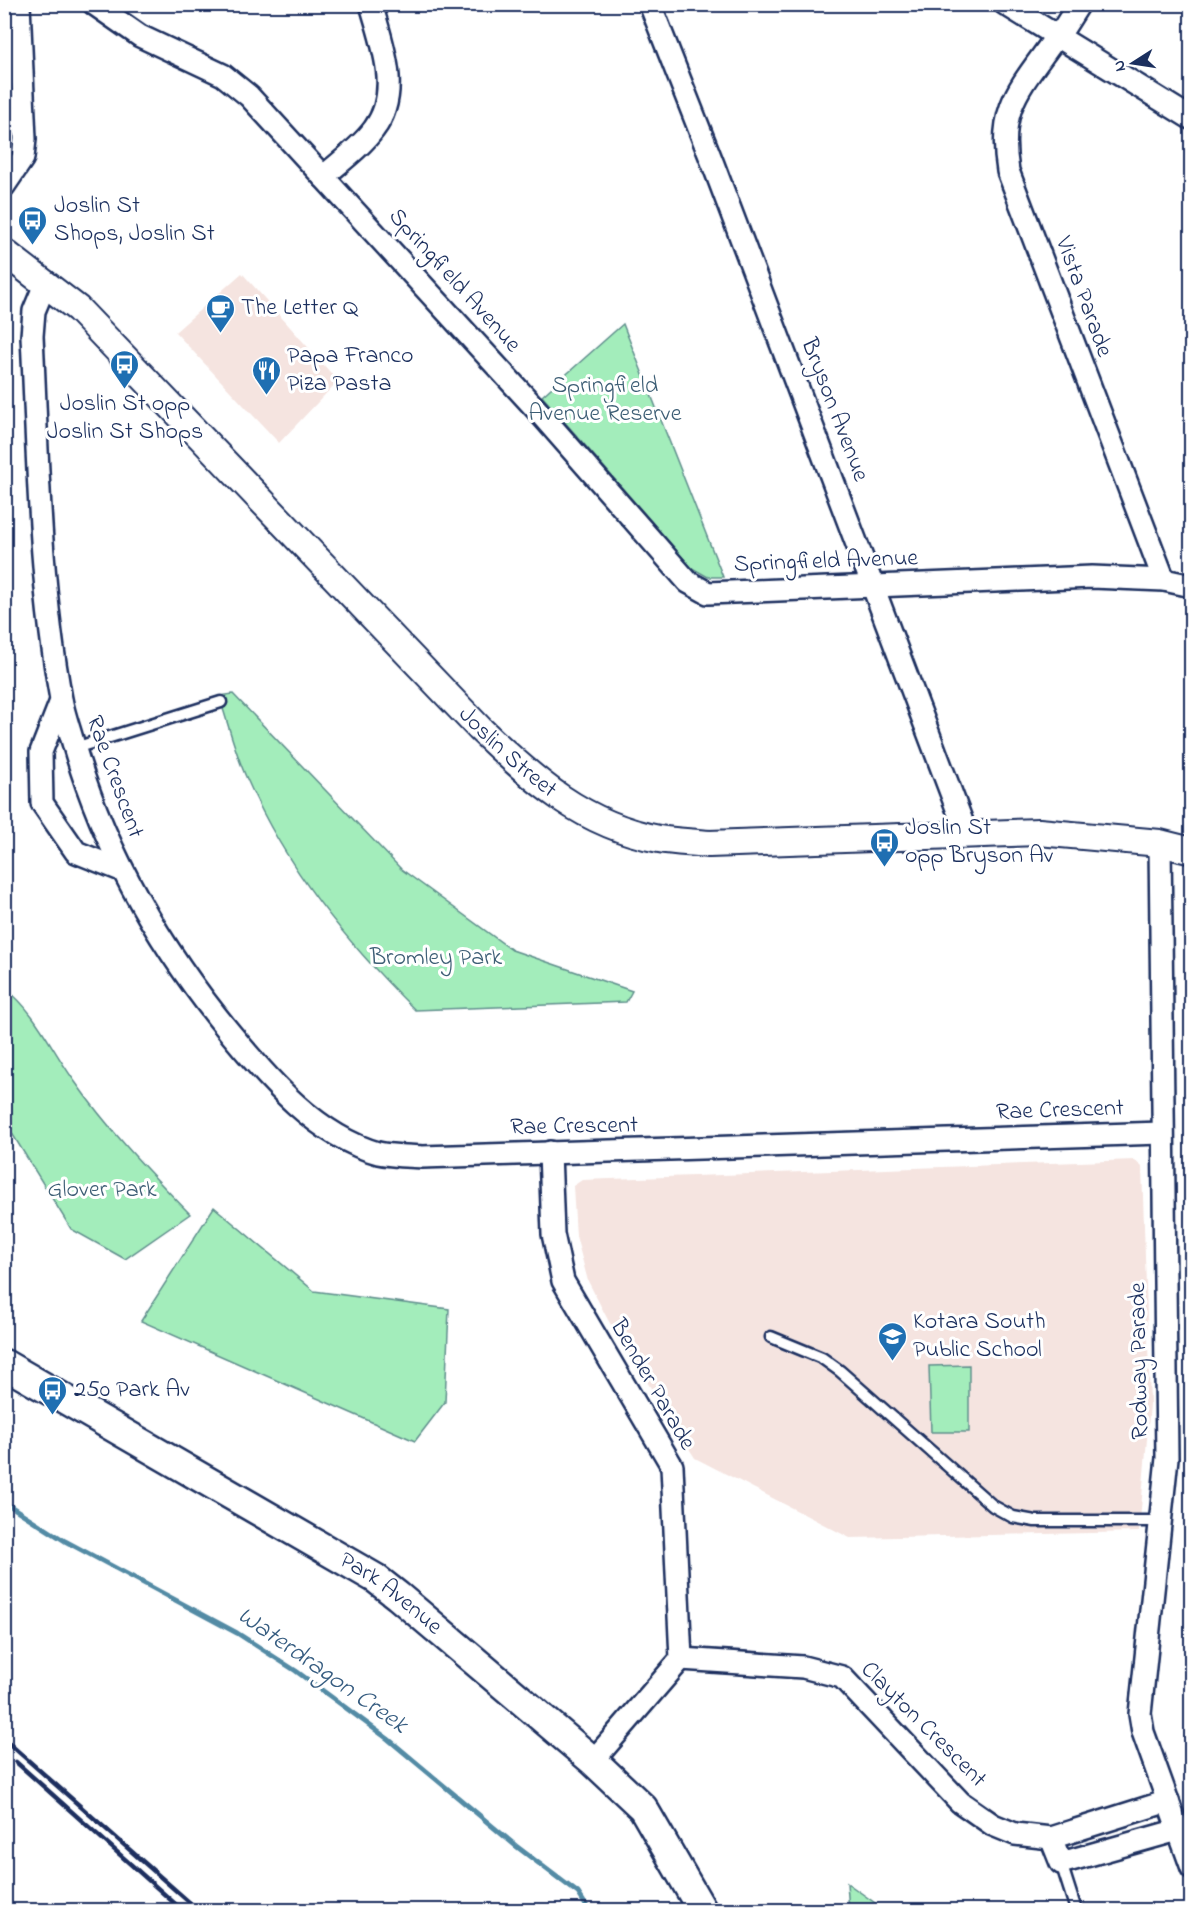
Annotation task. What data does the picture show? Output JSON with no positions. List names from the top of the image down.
{
  "streets": {
    "main road": ["Park Avenue"],
    "street": [
      "Springfield Avenue",
      "Vista Parade",
      "Bryson Avenue",
      "Joslin Street",
      "Rae Crescent",
      "Rodway Parade",
      "Bender Parade",
      "Clayton Crescent"
    ]
  },
  "crossings": [
    ["Springfield Avenue", "Vista Parade"],
    ["Springfield Avenue", "Bryson Avenue"],
    ["Bryson Avenue", "Joslin Street"],
    ["Joslin Street", "Rae Crescent"],
    ["Joslin Street", "Rodway Parade"],
    ["Rae Crescent", "Rodway Parade"],
    ["Rae Crescent", "Bender Parade"],
    ["Rodway Parade", "Clayton Crescent"],
    ["Bender Parade", "Clayton Crescent"]
  ],
  "water": ["Waterdragon Creek"],
  "parks": ["Springfield Avenue Reserve", "Bromley Park", "Glover Park"],
  "places": {
    "bus stop": [
      "Joslin St Shops, Joslin St",
      "Joslin St opp Joslin St Shops",
      "Joslin St opp Bryson Av",
      "250 Park Av"
    ],
    "cafe": ["The Letter Q"],
    "restaurant": ["Papa Franco Piza Pasta"],
    "school or university": ["Kotara South Public School"]
  },
  "north": "left"
}
